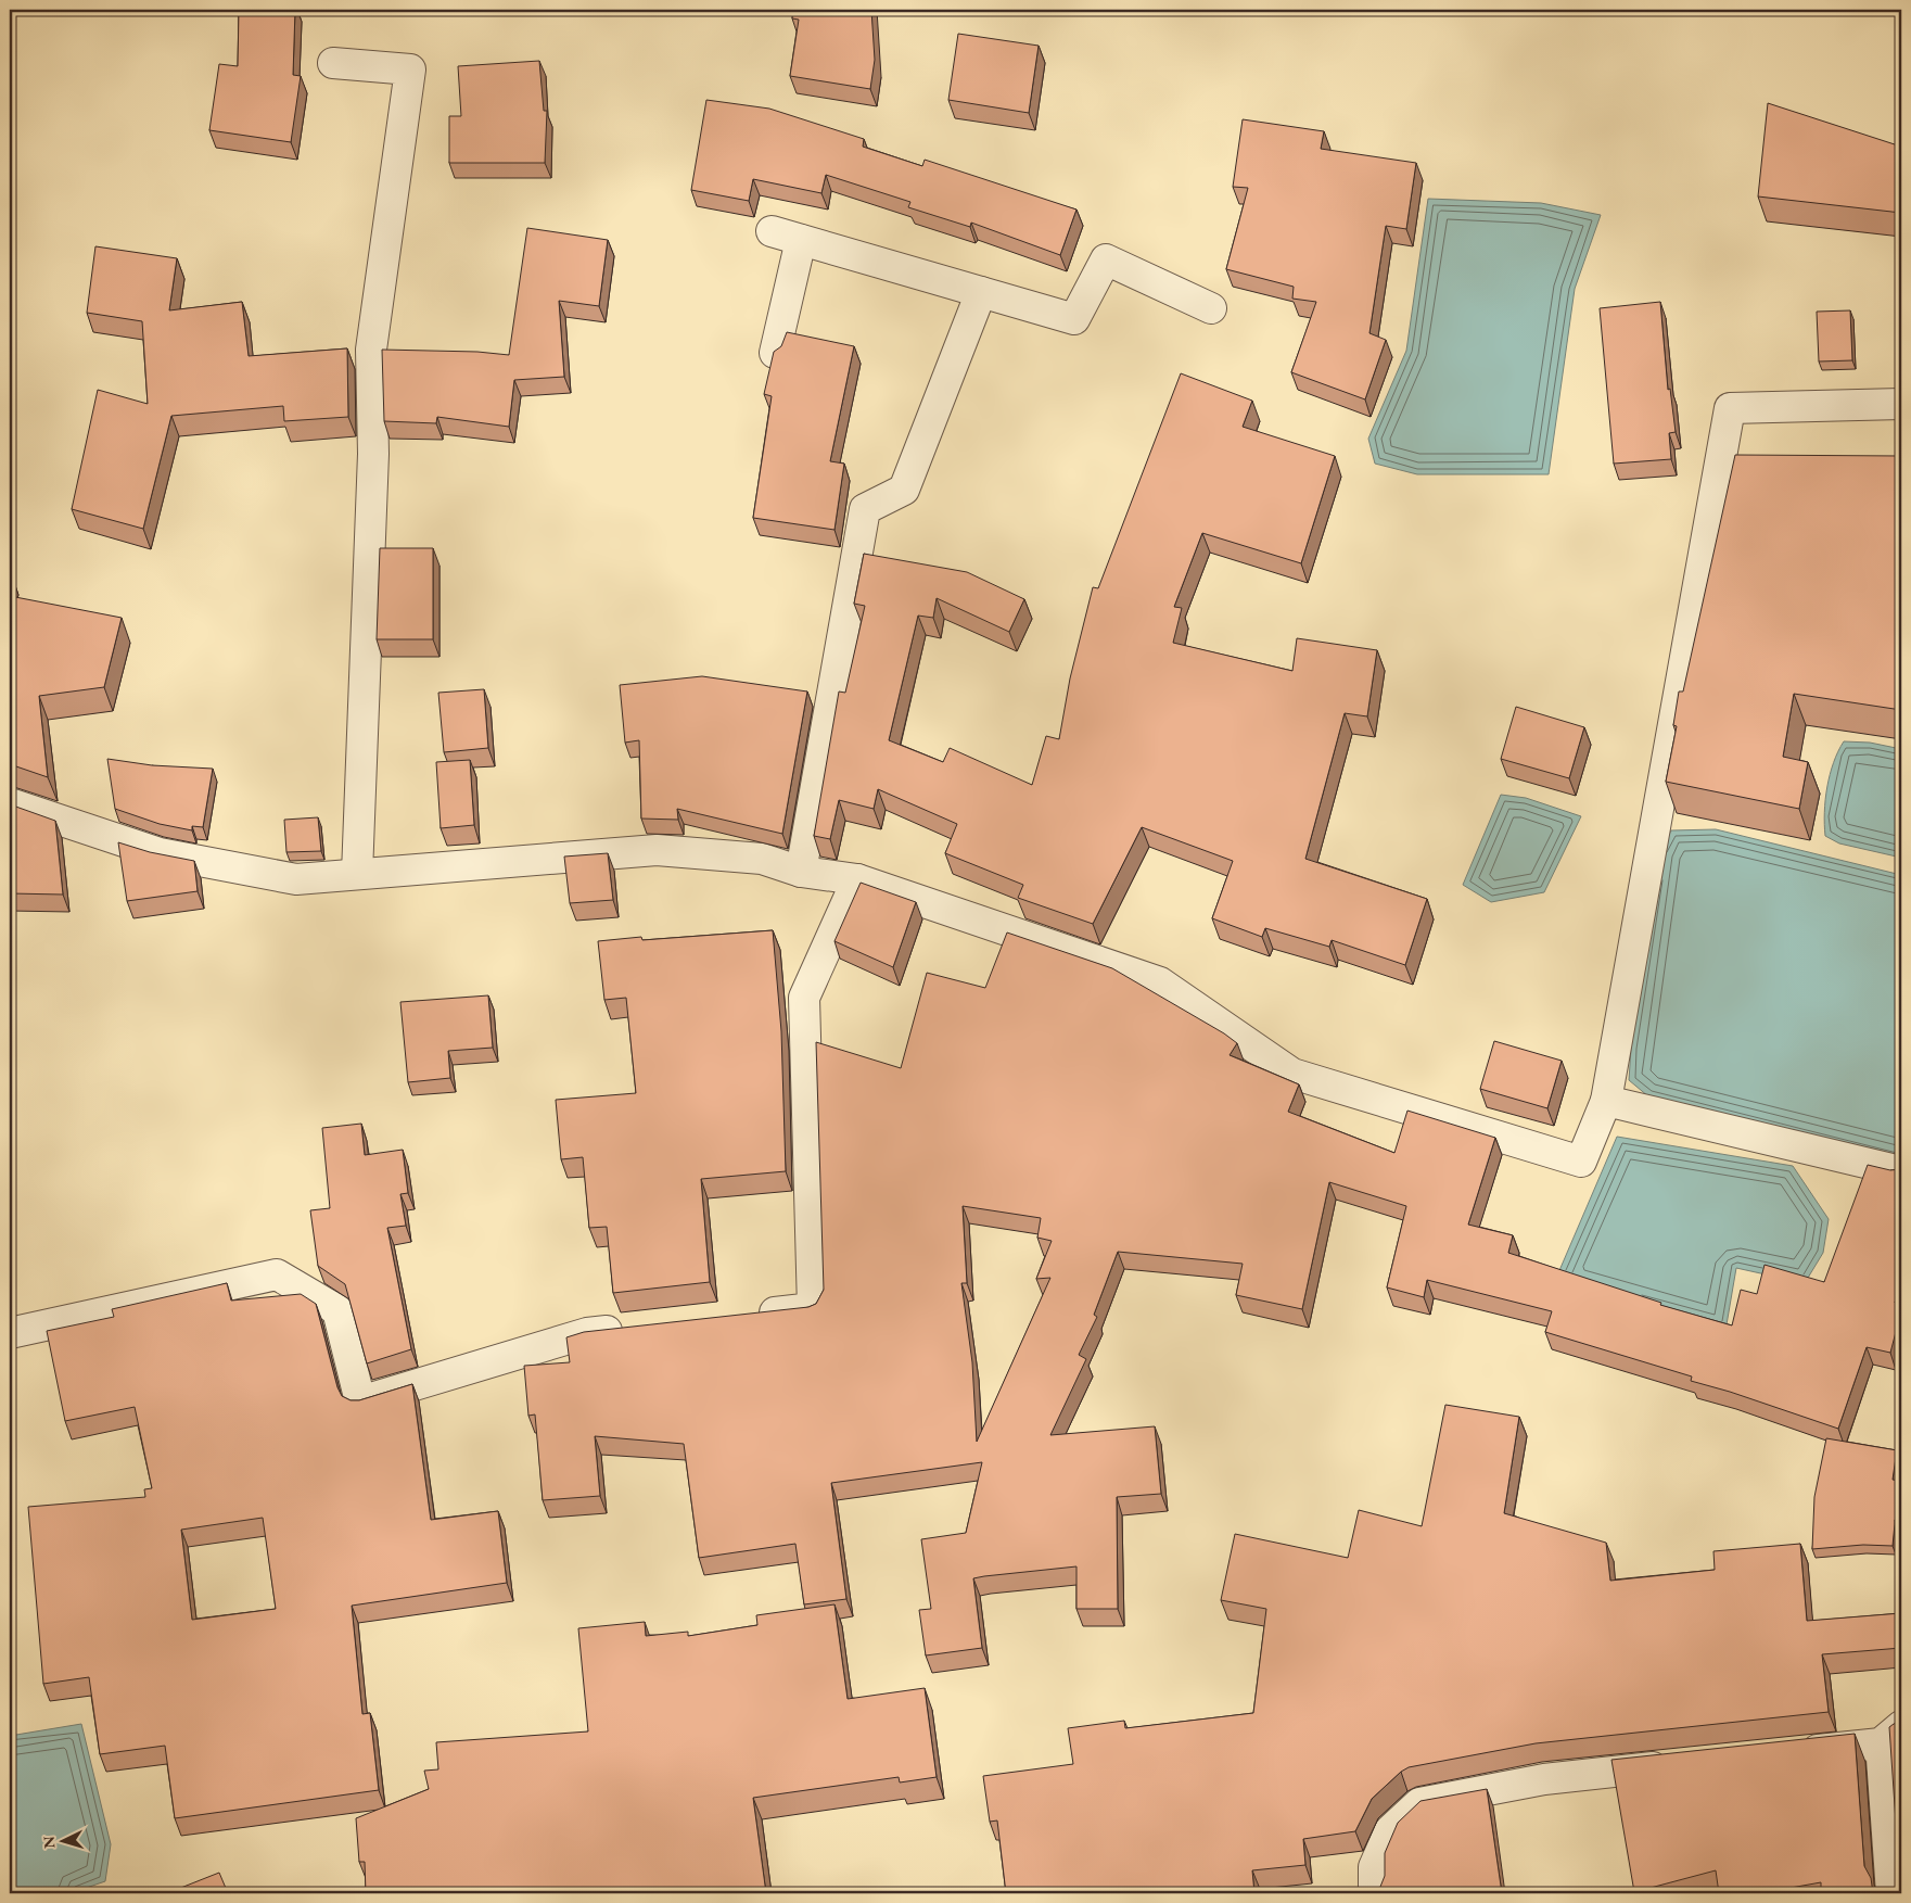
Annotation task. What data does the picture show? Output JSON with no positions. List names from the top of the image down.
{
  "north": "left"
}
